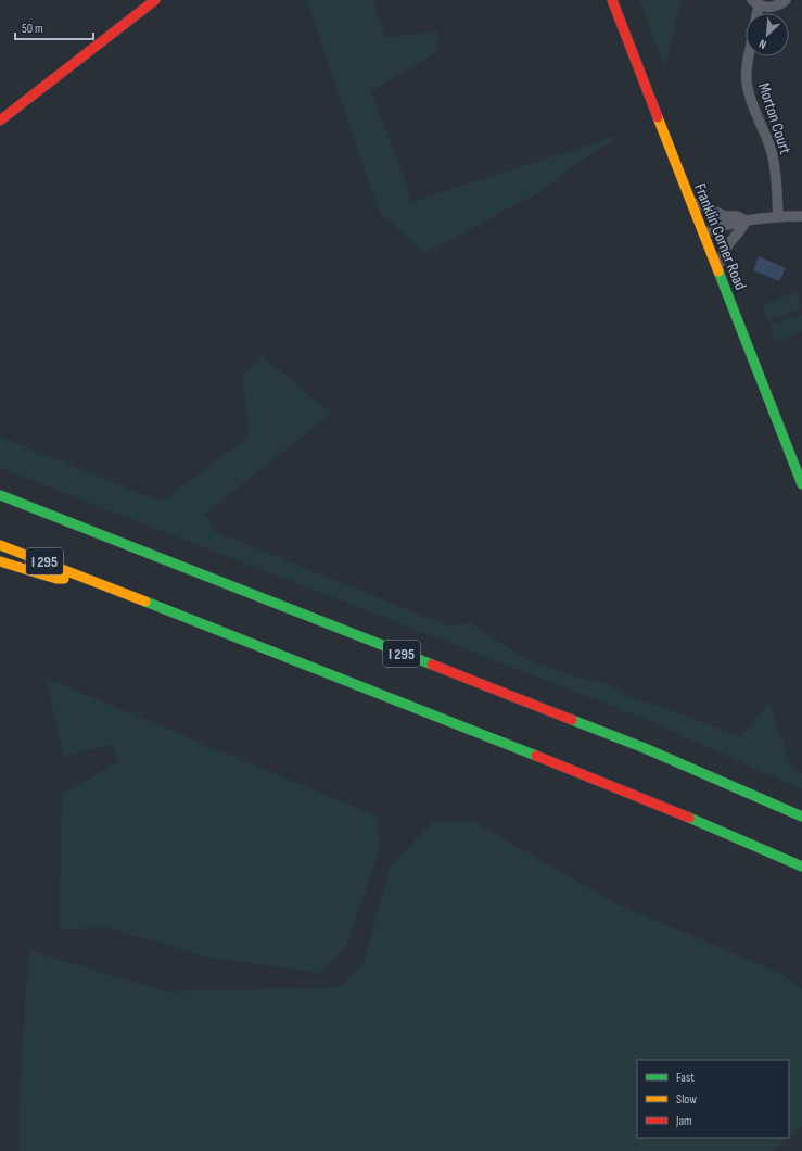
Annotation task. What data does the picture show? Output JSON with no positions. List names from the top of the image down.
{
  "streets": {
    "main road": ["Franklin Corner Road", "I 295"],
    "street": ["Morton Court"]
  },
  "legend": ["Fast", "Slow", "Jam"],
  "scale_bar": "50 m",
  "north": "bottom left"
}
